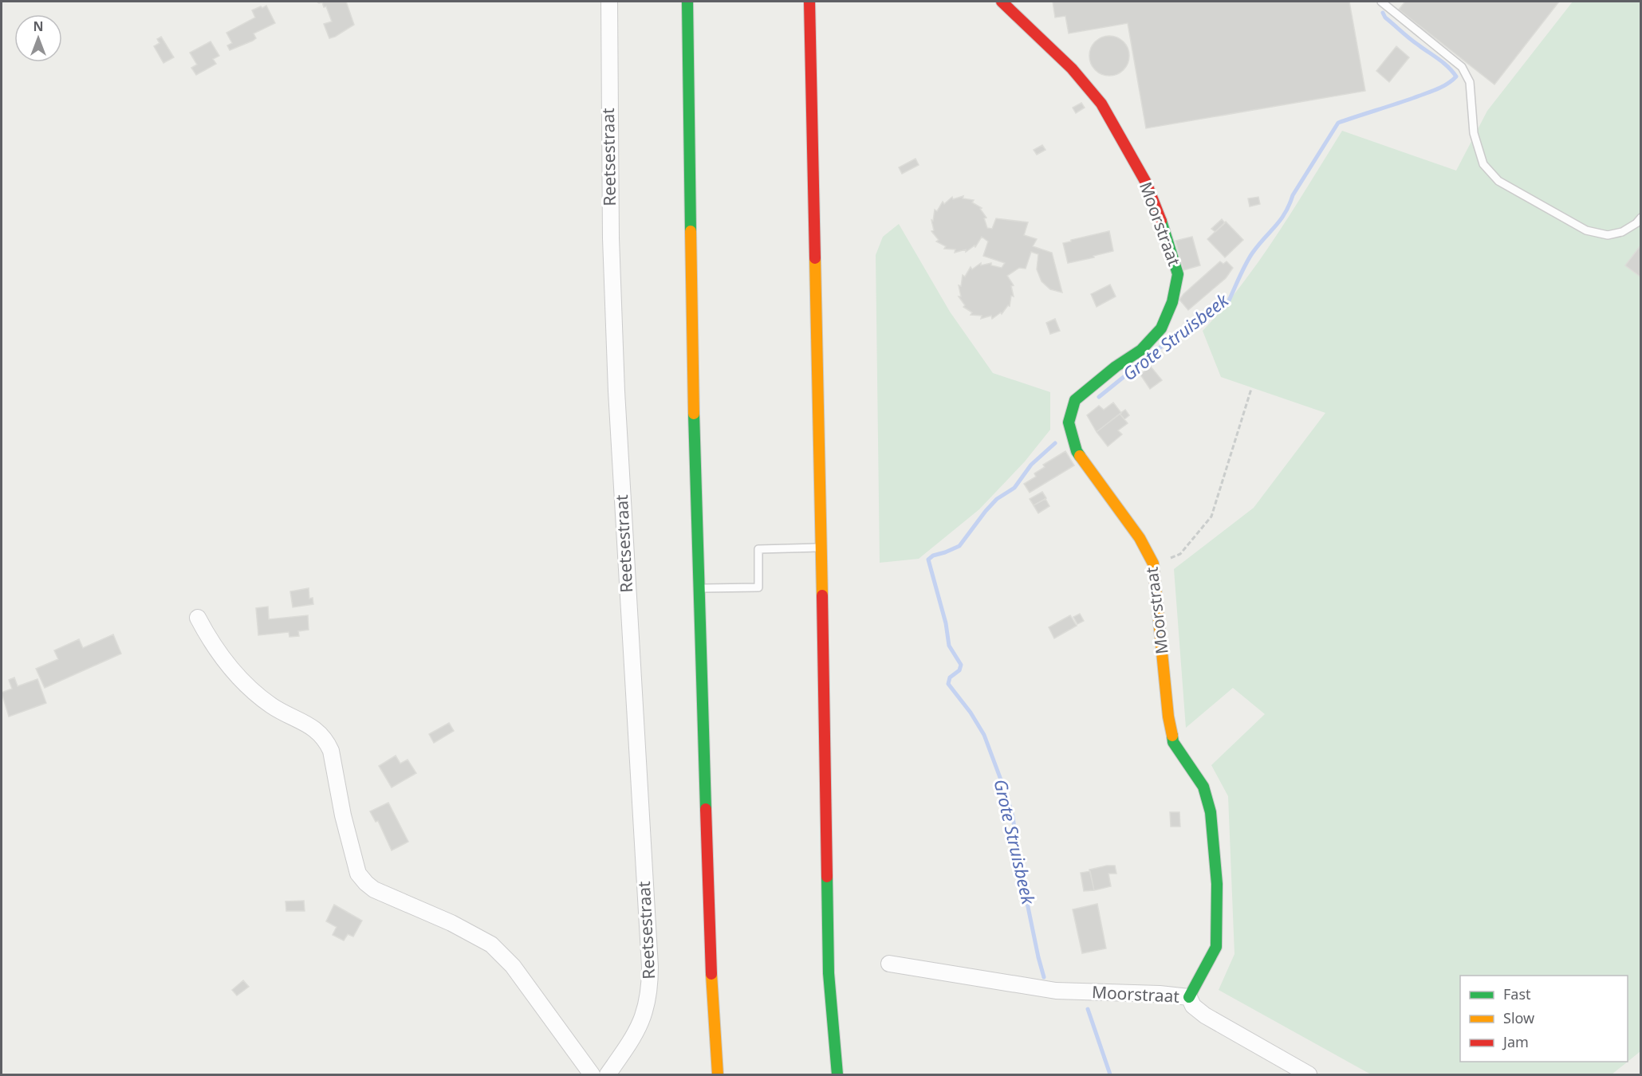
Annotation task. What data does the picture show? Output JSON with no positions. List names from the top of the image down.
{
  "streets": {
    "main road": ["Moorstraat"],
    "street": ["Reetsestraat"]
  },
  "water": ["Grote Struisbeek"],
  "legend": ["Fast", "Slow", "Jam"],
  "north": "top"
}
